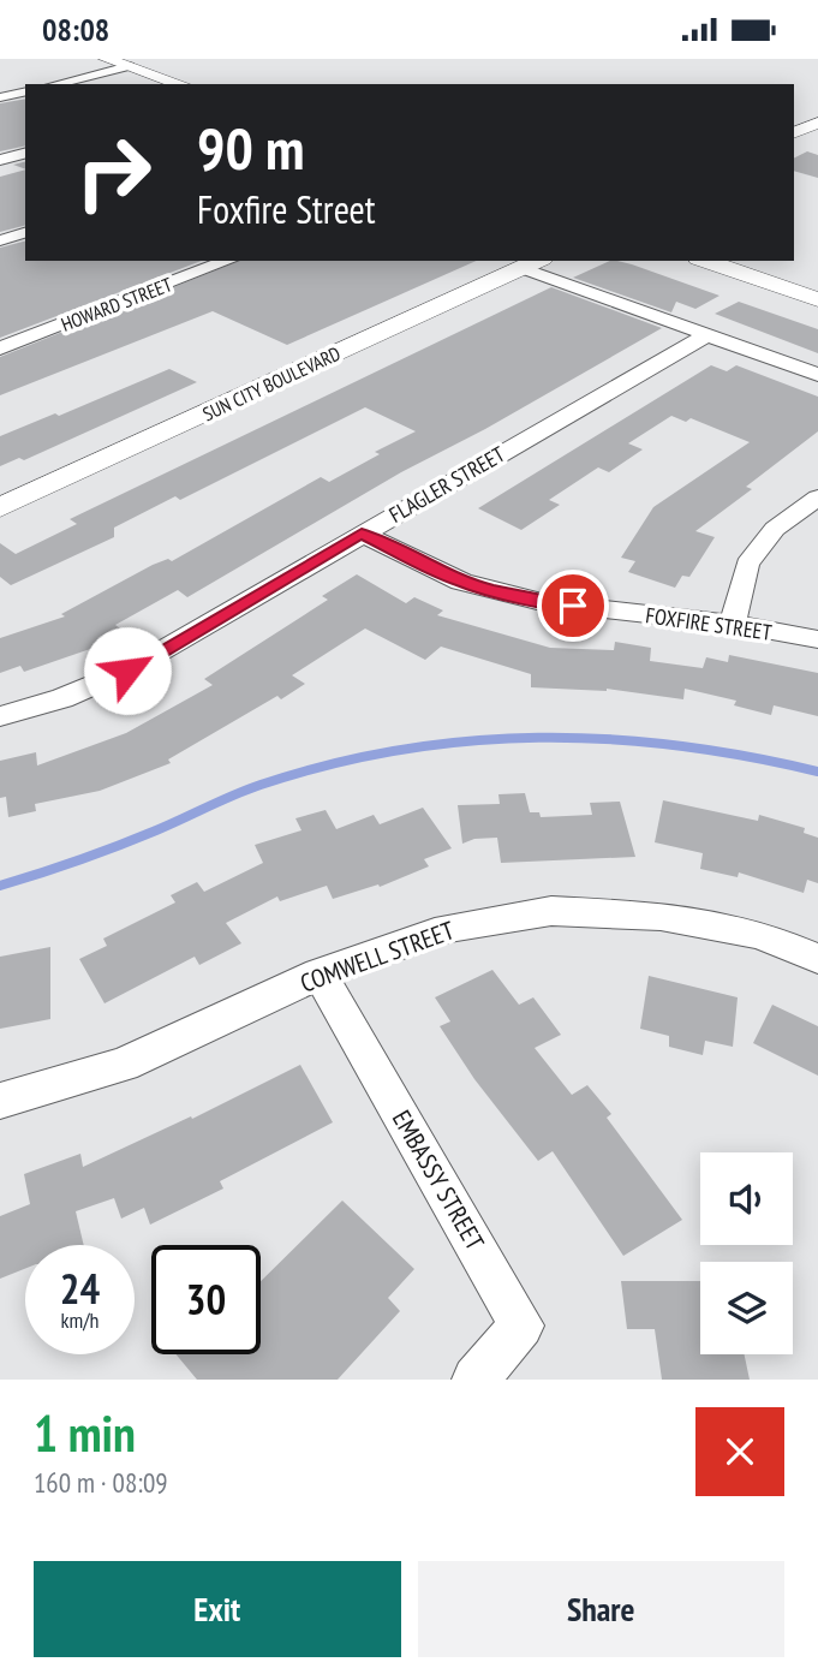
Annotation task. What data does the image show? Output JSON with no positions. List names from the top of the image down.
{
  "streets": {
    "street": [
      "HOWARD STREET",
      "SUN CITY BOULEVARD",
      "FLAGLER STREET",
      "FOXFIRE STREET",
      "COMWELL STREET",
      "EMBASSY STREET"
    ]
  },
  "crossings": [
    ["FLAGLER STREET", "FOXFIRE STREET"],
    ["COMWELL STREET", "EMBASSY STREET"]
  ],
  "page": {
    "status": "08:08",
    "turn": ["90 m", "Foxfire Street"],
    "speed": "24 km/h",
    "limit": "30",
    "heading": ["1 min", "160 m · 08:09"],
    "buttons": ["Exit", "Share"]
  }
}
